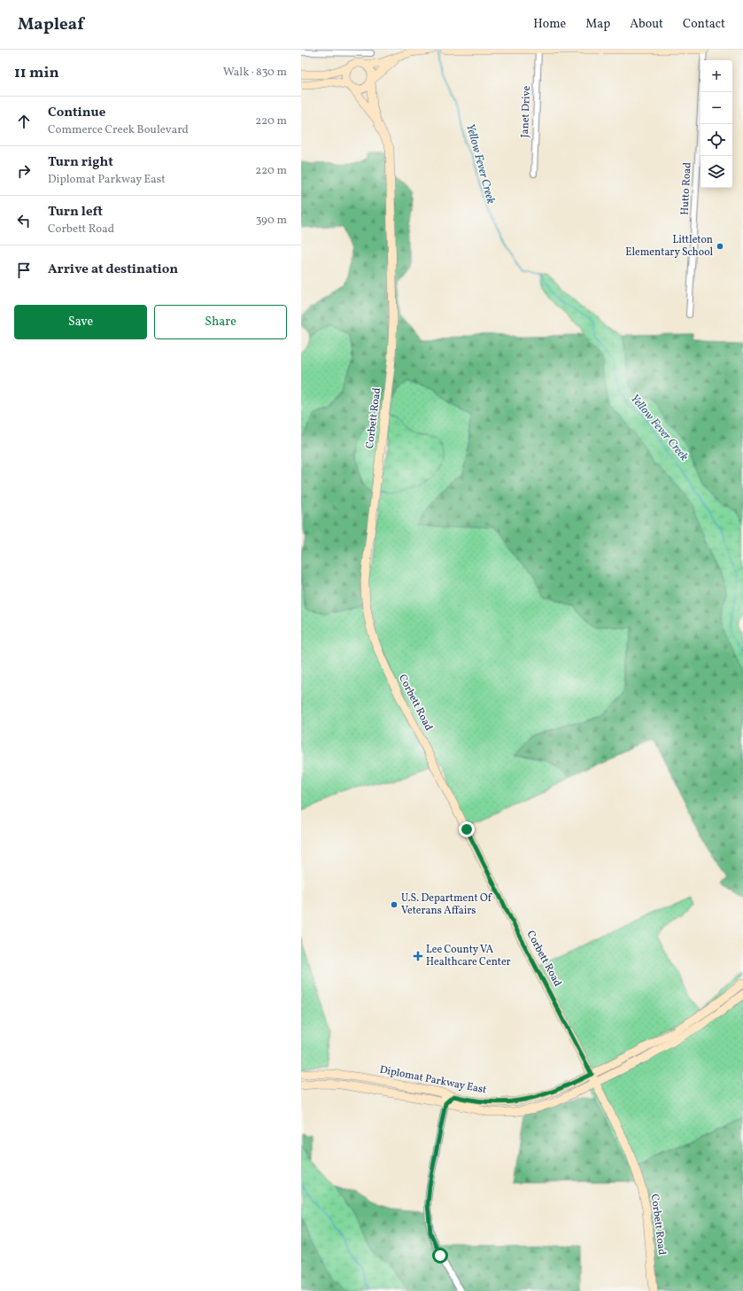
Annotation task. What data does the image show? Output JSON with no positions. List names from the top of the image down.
{
  "streets": {
    "street": [
      "Janet Drive",
      "Hutto Road",
      "Corbett Road",
      "Diplomat Parkway East"
    ]
  },
  "crossings": [
    ["Corbett Road", "Diplomat Parkway East"]
  ],
  "water": ["Yellow Fever Creek"],
  "places": {
    "other": ["Littleton Elementary School", "U.S. Department Of Veterans Affairs"],
    "health": ["Lee County VA Healthcare Center"]
  },
  "page": {
    "header": "Mapleaf",
    "nav": [
      "Home",
      "Map",
      "About",
      "Contact"
    ],
    "heading": ["11 min", "Walk · 830 m"],
    "map_buttons": ["+", "−"],
    "list": [
      ["Continue", "Commerce Creek Boulevard", "220 m"],
      ["Turn right", "Diplomat Parkway East", "220 m"],
      ["Turn left", "Corbett Road", "390 m"],
      "Arrive at destination"
    ],
    "buttons": ["Save", "Share"]
  }
}
